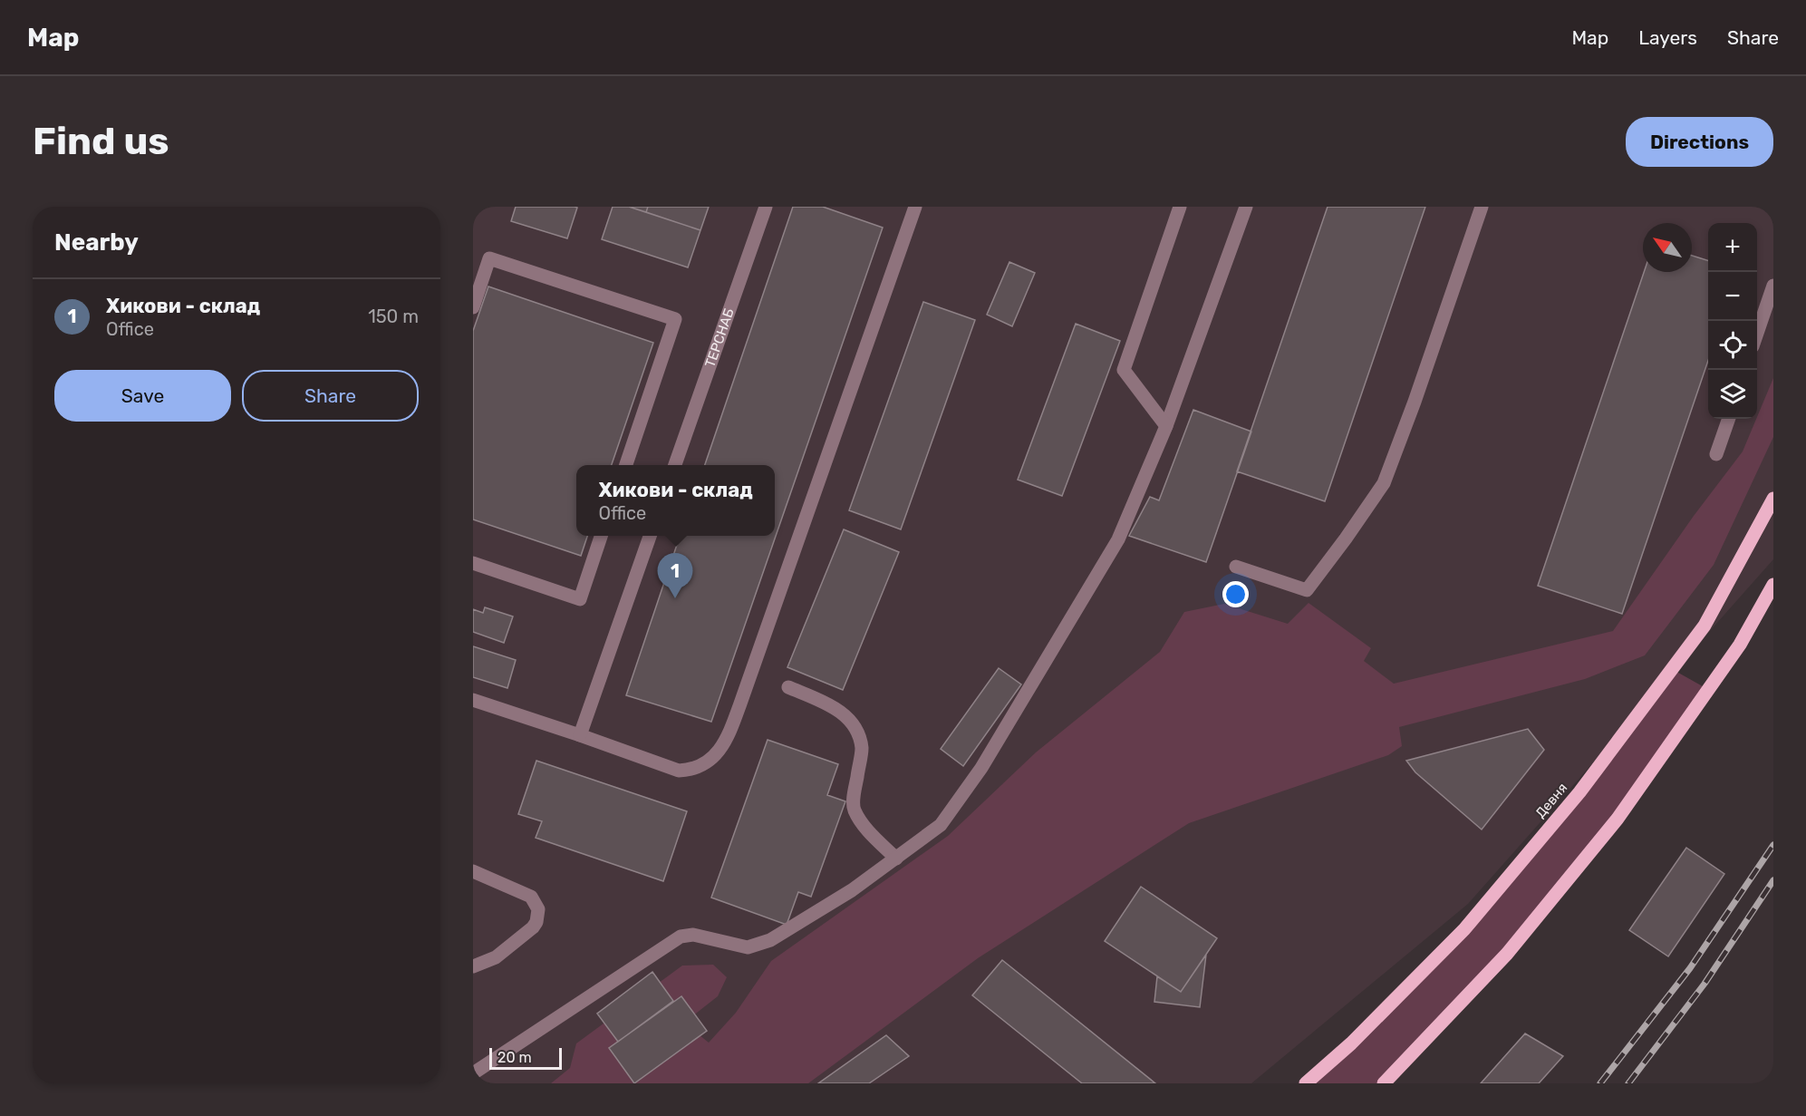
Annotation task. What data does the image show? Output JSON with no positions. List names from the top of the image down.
{
  "streets": {
    "main road": ["Девня"],
    "lane": ["ТЕРСНАБ"]
  },
  "scale_bar": "20 m",
  "north": "top left",
  "page": {
    "header": "Map",
    "nav": ["Map", "Layers", "Share"],
    "buttons": [
      "Directions",
      ["Save", "Share"]
    ],
    "title": "Find us",
    "heading": "Nearby",
    "map_buttons": ["+", "−"],
    "list": [
      {
        "mark": "1",
        "name": "Хикови - склад",
        "note": "Office",
        "value": "150 m"
      }
    ],
    "popup": ["Хикови - склад", "Office"],
    "pins": "1",
    "scale": "20 m"
  }
}
